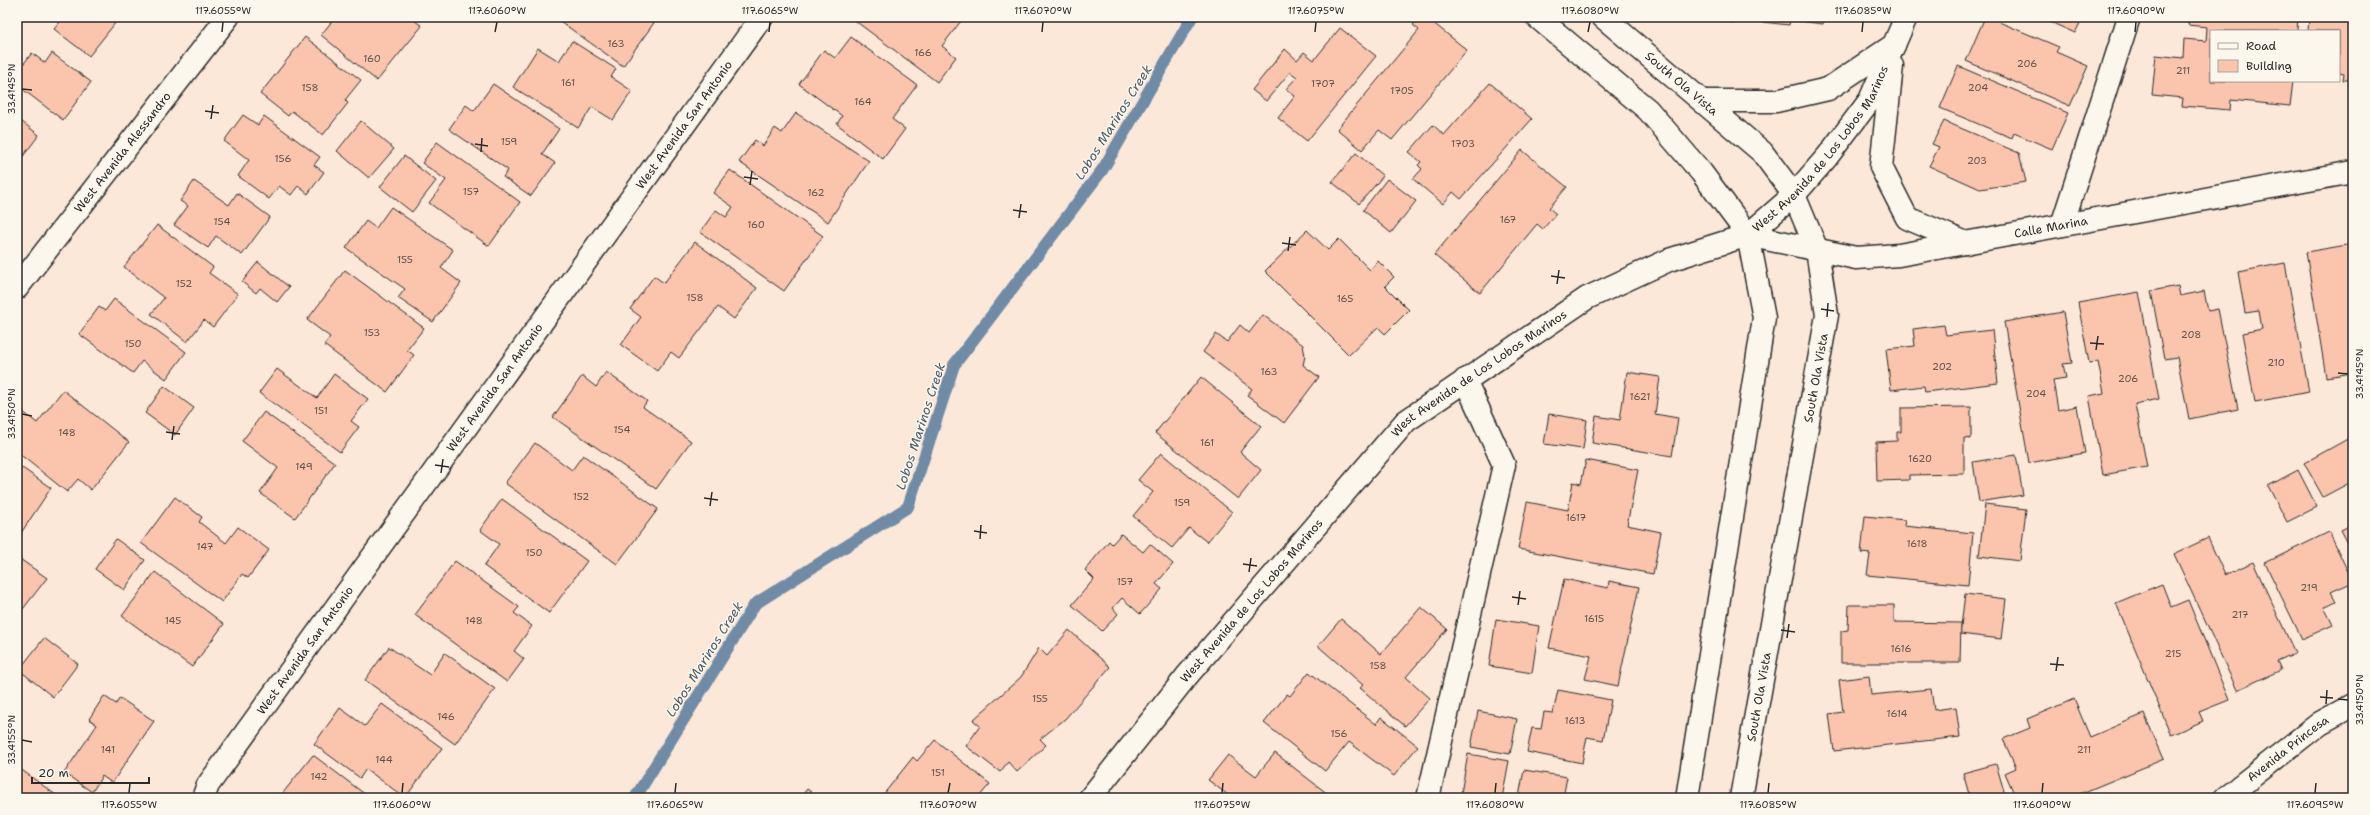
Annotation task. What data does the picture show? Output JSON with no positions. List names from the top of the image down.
{
  "streets": {
    "street": [
      "South Ola Vista",
      "West Avenida San Antonio",
      "West Avenida de Los Lobos Marinos",
      "West Avenida Alessandro",
      "Calle Marina",
      "Avenida Princesa"
    ]
  },
  "crossings": [
    ["South Ola Vista", "West Avenida de Los Lobos Marinos"],
    ["South Ola Vista", "Calle Marina"],
    ["West Avenida de Los Lobos Marinos", "Calle Marina"]
  ],
  "water": ["Lobos Marinos Creek"],
  "house_numbers": [
    "163",
    "166",
    "160",
    "206",
    "211",
    "161",
    "1707",
    "158",
    "204",
    "1705",
    "164",
    "159",
    "1703",
    "156",
    "203",
    "157",
    "162",
    "167",
    "154",
    "160",
    "155",
    "152",
    "158",
    "165",
    "153",
    "208",
    "150",
    "210",
    "202",
    "163",
    "206",
    "204",
    "1621",
    "151",
    "154",
    "148",
    "161",
    "1620",
    "149",
    "152",
    "159",
    "1617",
    "1618",
    "147",
    "150",
    "157",
    "219",
    "217",
    "1615",
    "145",
    "148",
    "1616",
    "215",
    "158",
    "155",
    "1614",
    "146",
    "1613",
    "156",
    "141",
    "211",
    "144",
    "151",
    "142"
  ],
  "legend": ["Road", "Building"],
  "scale_bar": "20 m",
  "coordinates": [
    "117.6055°W",
    "117.6060°W",
    "117.6065°W",
    "117.6070°W",
    "117.6075°W",
    "117.6080°W",
    "117.6085°W",
    "117.6090°W",
    "33.4145°N",
    "33.4150°N",
    "33.4155°N",
    "117.6095°W"
  ]
}
